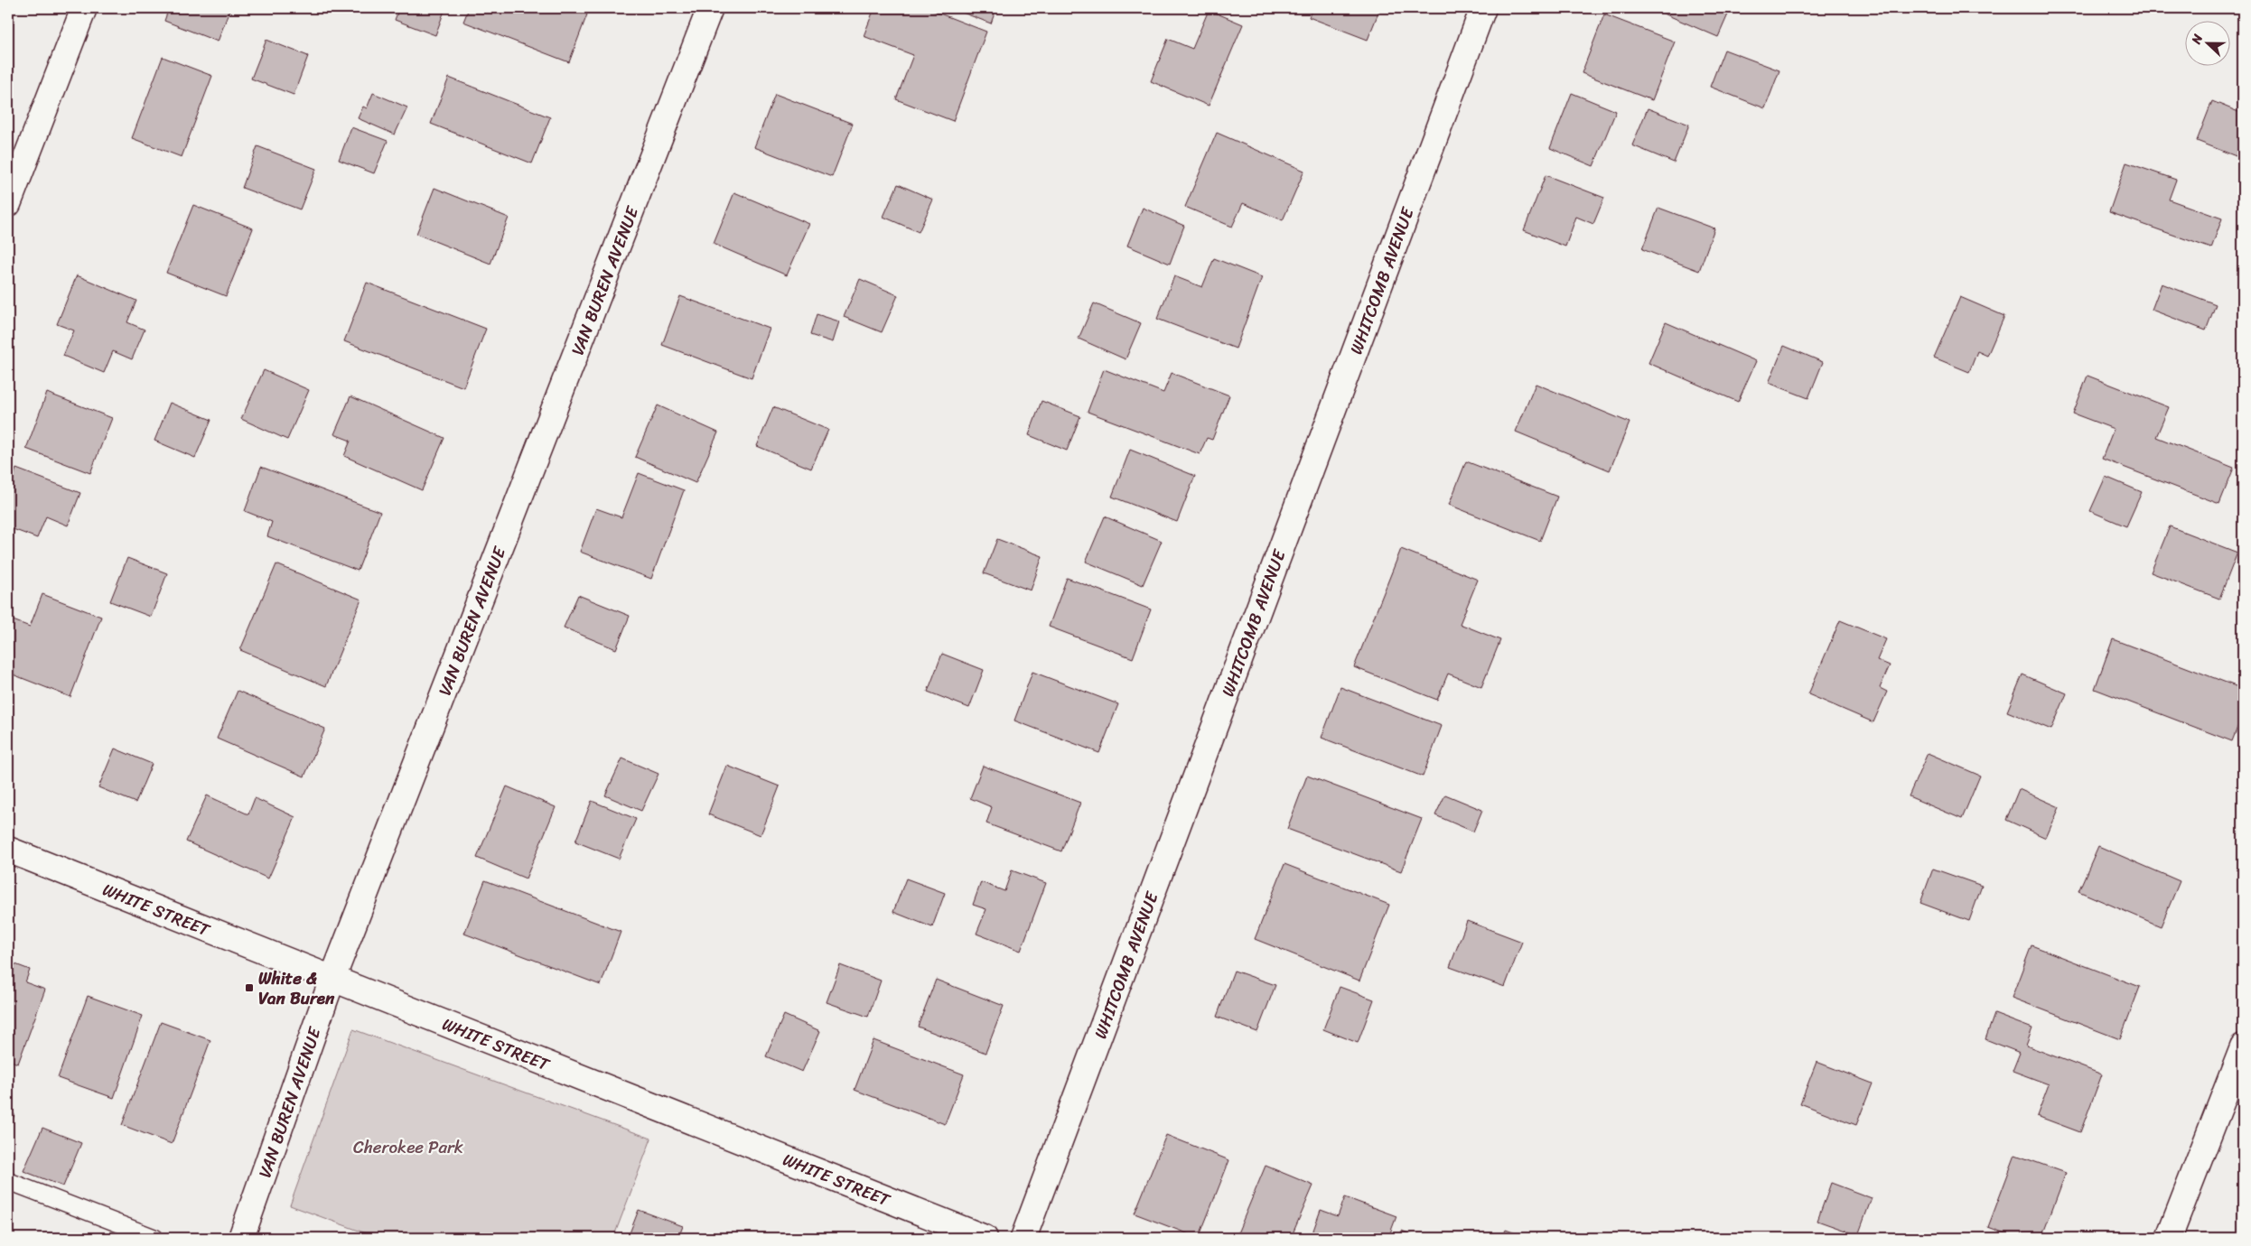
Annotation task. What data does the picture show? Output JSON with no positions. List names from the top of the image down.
{
  "streets": {
    "street": ["VAN BUREN AVENUE", "WHITCOMB AVENUE", "WHITE STREET"]
  },
  "crossings": [
    ["VAN BUREN AVENUE", "WHITE STREET"]
  ],
  "parks": ["Cherokee Park"],
  "places": {
    "transit": ["White & Van Buren"]
  },
  "north": "left"
}
